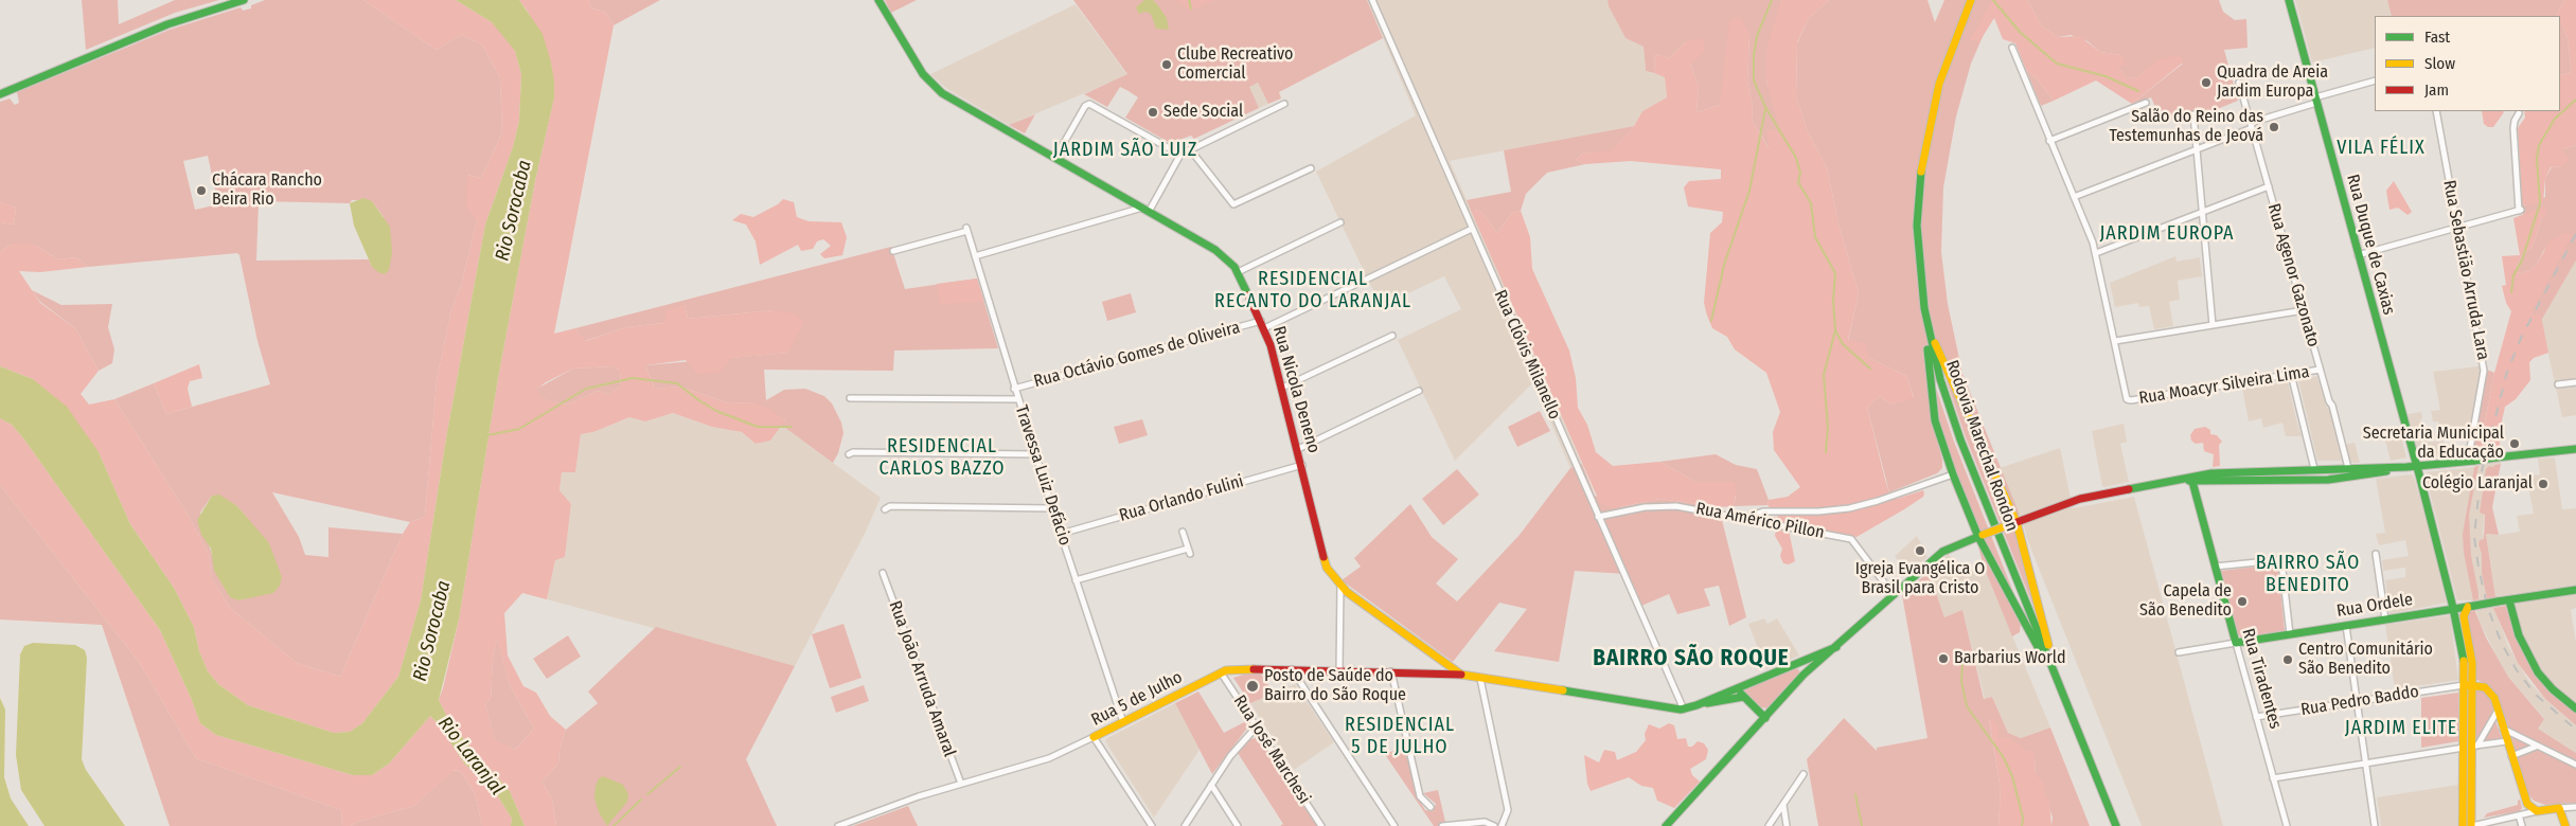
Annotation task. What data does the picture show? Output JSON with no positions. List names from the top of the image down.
{
  "streets": {
    "main road": [
      "Rua Duque de Caxias",
      "Rua Nicola Deneno",
      "Rodovia Marechal Rondon",
      "Rua Ordele",
      "Rua Tiradentes",
      "Rua 5 de Julho"
    ],
    "street": [
      "Rua Sebastião Arruda Lara",
      "Rua Agenor Gazonato",
      "Rua Octávio Gomes de Oliveira",
      "Rua Clóvis Milanello",
      "Rua Moacyr Silveira Lima",
      "Travessa Luiz Defácio",
      "Rua Orlando Fulini",
      "Rua Américo Pillon",
      "Rua João Arruda Amaral",
      "Rua Pedro Baddo",
      "Rua José Marchesi"
    ]
  },
  "crossings": [
    ["Rua Duque de Caxias", "Rua Ordele"],
    ["Rua Agenor Gazonato", "Rua Moacyr Silveira Lima"],
    ["Rua Octávio Gomes de Oliveira", "Rua Clóvis Milanello"],
    ["Rua Octávio Gomes de Oliveira", "Rua Nicola Deneno"],
    ["Rua Octávio Gomes de Oliveira", "Travessa Luiz Defácio"],
    ["Rua Clóvis Milanello", "Rua Nicola Deneno"],
    ["Rua Clóvis Milanello", "Rua Américo Pillon"],
    ["Rua Nicola Deneno", "Rua Orlando Fulini"],
    ["Rua Nicola Deneno", "Rua 5 de Julho"],
    ["Travessa Luiz Defácio", "Rua Orlando Fulini"],
    ["Travessa Luiz Defácio", "Rua 5 de Julho"],
    ["Rua Ordele", "Rua Tiradentes"],
    ["Rua João Arruda Amaral", "Rua 5 de Julho"],
    ["Rua Tiradentes", "Rua Pedro Baddo"],
    ["Rua 5 de Julho", "Rua José Marchesi"]
  ],
  "districts": [
    "VILA FÉLIX",
    "JARDIM SÃO LUIZ",
    "JARDIM EUROPA",
    "RESIDENCIAL RECANTO DO LARANJAL",
    "RESIDENCIAL CARLOS BAZZO",
    "BAIRRO SÃO BENEDITO",
    "BAIRRO SÃO ROQUE",
    "RESIDENCIAL 5 DE JULHO",
    "JARDIM ELITE"
  ],
  "water": ["Rio Sorocaba", "Rio Laranjal"],
  "places": [
    "Clube Recreativo Comercial",
    "Quadra de Areia Jardim Europa",
    "Sede Social",
    "Salão do Reino das Testemunhas de Jeová",
    "Chácara Rancho Beira Rio",
    "Secretaria Municipal da Educação",
    "Colégio Laranjal",
    "Igreja Evangélica O Brasil para Cristo",
    "Capela de São Benedito",
    "Barbarius World",
    "Centro Comunitário São Benedito",
    "Posto de Saúde do Bairro do São Roque"
  ],
  "legend": ["Fast", "Slow", "Jam"]
}
